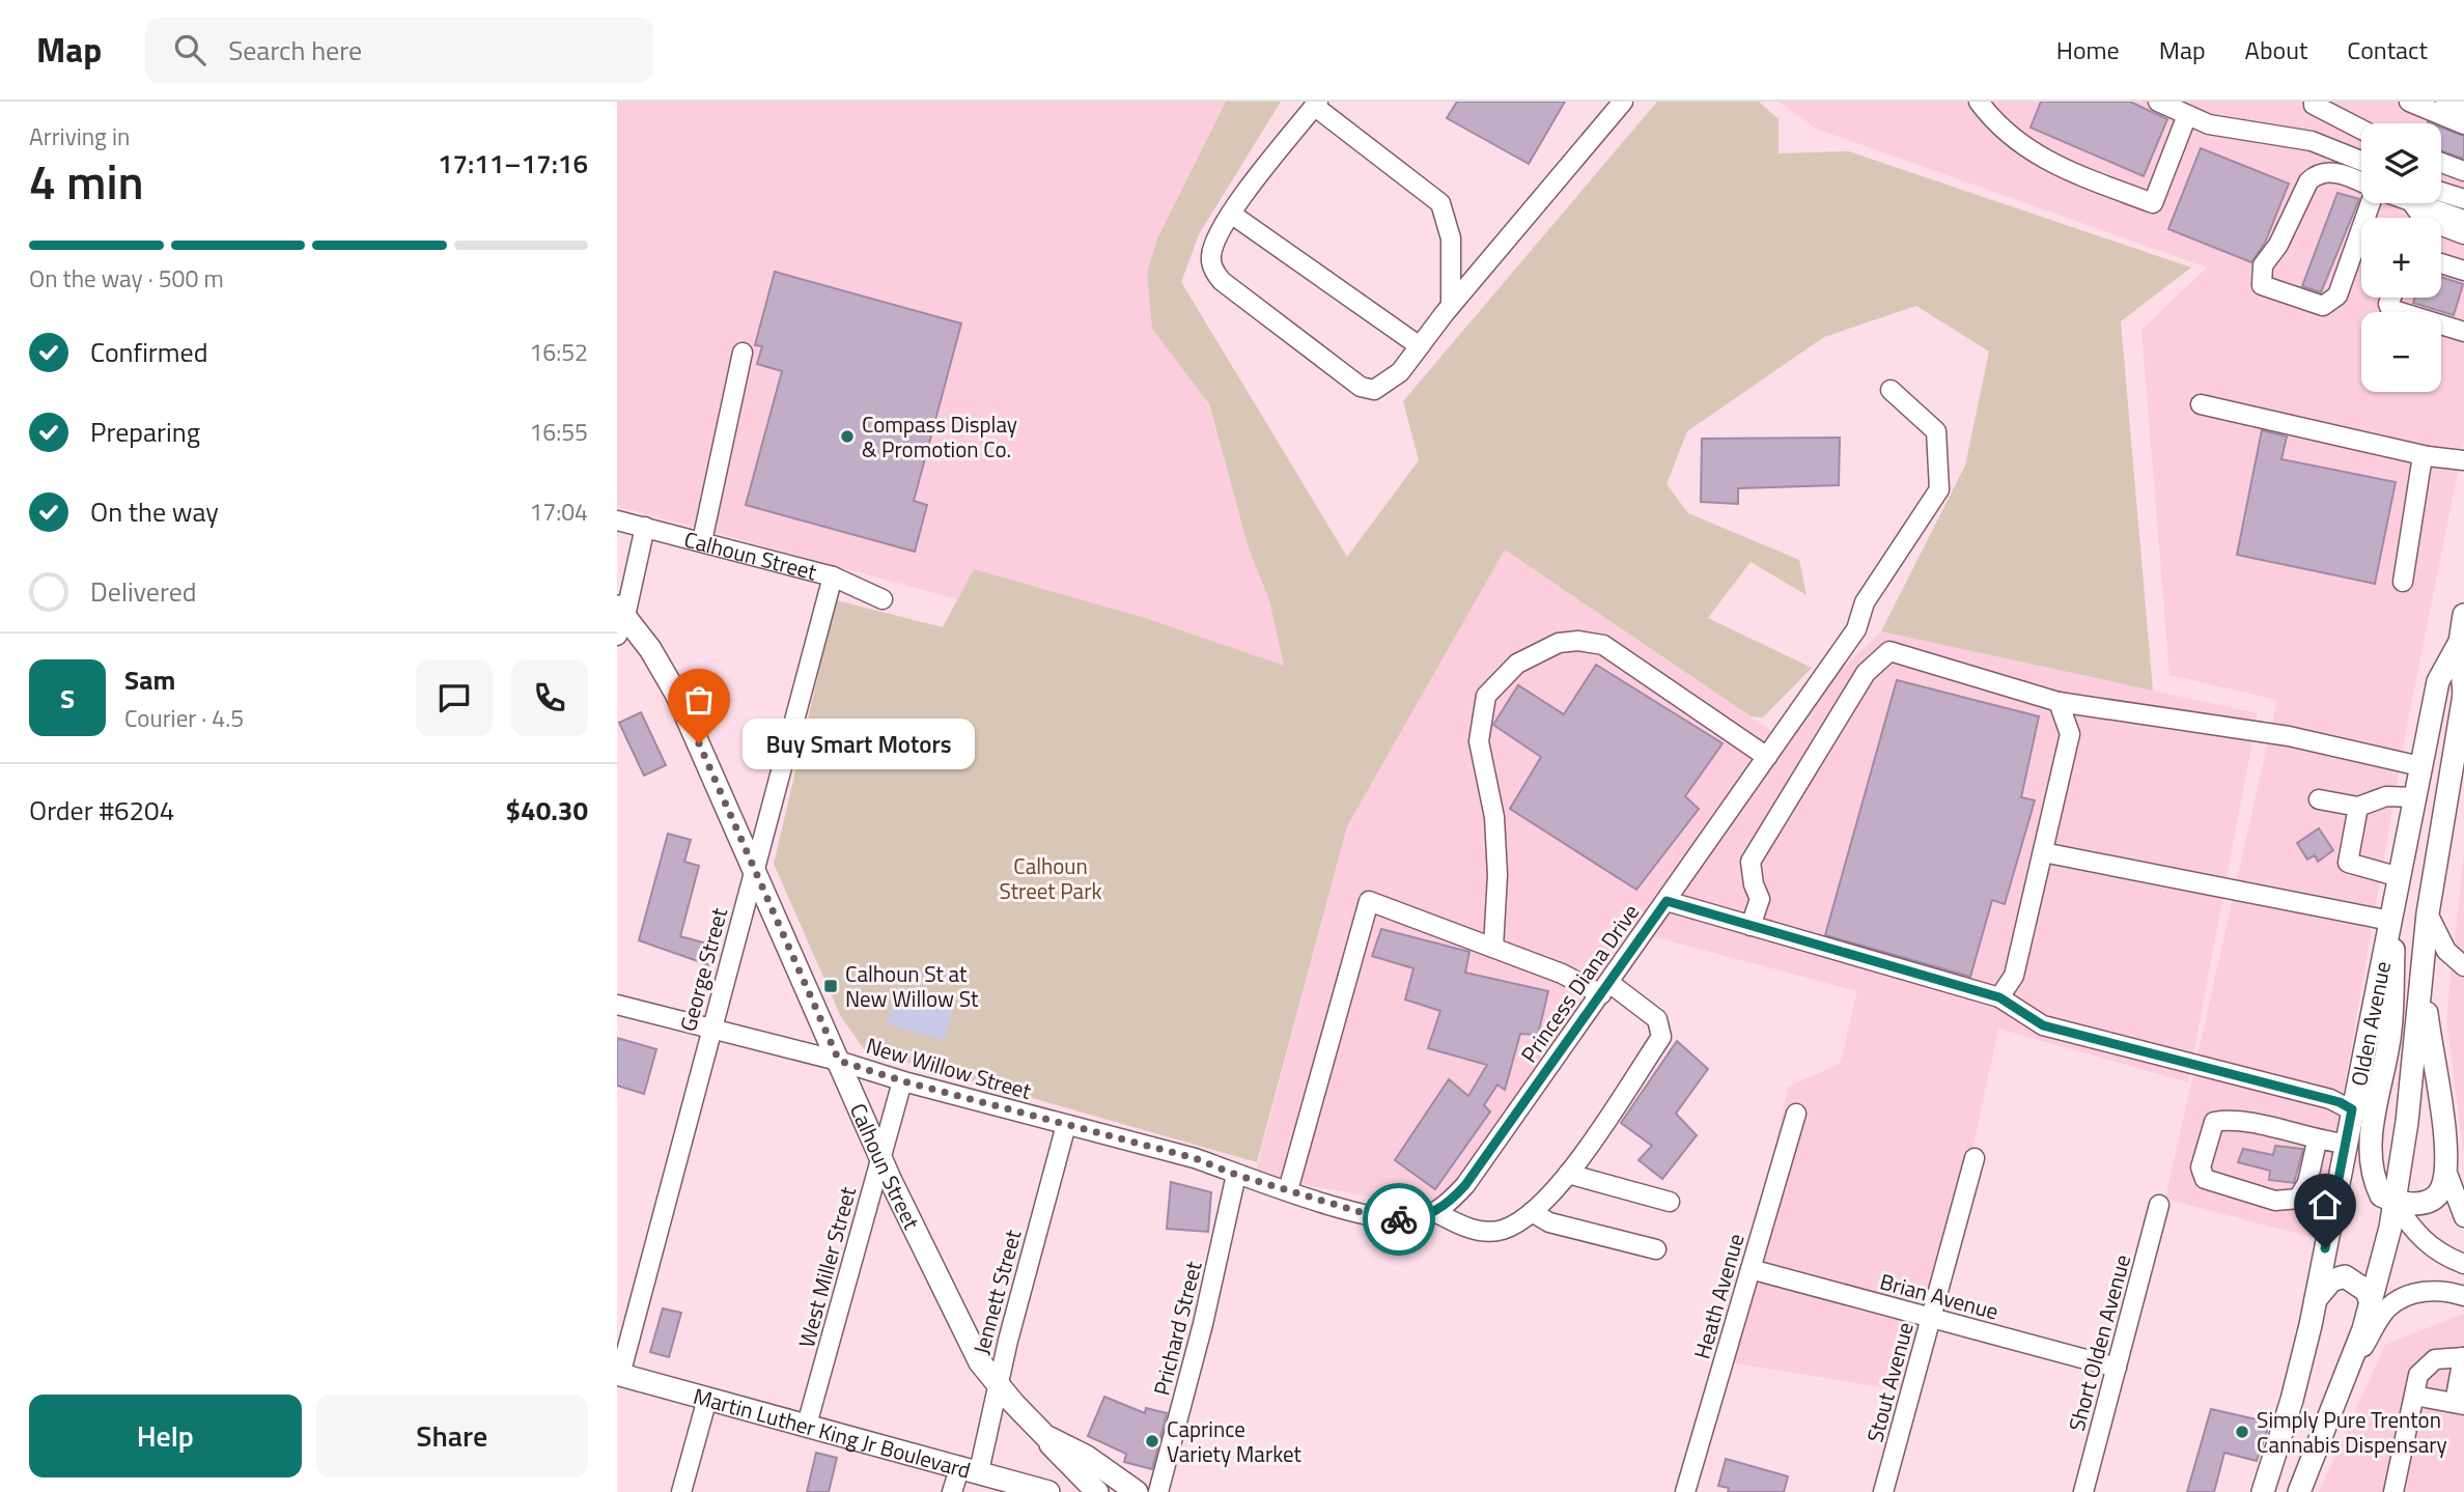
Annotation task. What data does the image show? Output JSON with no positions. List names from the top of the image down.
{
  "streets": {
    "main road": ["Calhoun Street", "Olden Avenue", "Martin Luther King Jr Boulevard"],
    "street": [
      "George Street",
      "Princess Diana Drive",
      "New Willow Street",
      "West Miller Street",
      "Jennett Street",
      "Heath Avenue",
      "Brian Avenue",
      "Prichard Street",
      "Short Olden Avenue",
      "Stout Avenue"
    ]
  },
  "crossings": [
    ["Calhoun Street", "George Street"],
    ["Calhoun Street", "New Willow Street"],
    ["Calhoun Street", "West Miller Street"],
    ["Calhoun Street", "Jennett Street"],
    ["George Street", "New Willow Street"],
    ["George Street", "Martin Luther King Jr Boulevard"],
    ["New Willow Street", "West Miller Street"],
    ["New Willow Street", "Jennett Street"],
    ["New Willow Street", "Prichard Street"],
    ["West Miller Street", "Martin Luther King Jr Boulevard"],
    ["Jennett Street", "Martin Luther King Jr Boulevard"],
    ["Heath Avenue", "Brian Avenue"],
    ["Brian Avenue", "Short Olden Avenue"],
    ["Brian Avenue", "Stout Avenue"]
  ],
  "parks": ["Calhoun Street Park"],
  "places": {
    "other": [
      "Compass Display & Promotion Co.",
      "Buy Smart Motors",
      "Simply Pure Trenton Cannabis Dispensary",
      "Caprince Variety Market"
    ],
    "transit": ["Calhoun St at New Willow St"]
  },
  "page": {
    "header": "Map",
    "search": "Search here",
    "nav": [
      "Home",
      "Map",
      "About",
      "Contact"
    ],
    "heading": ["4 min", "Arriving in", "17:11–17:16"],
    "panel": [
      "Sam",
      "Courier · 4.5",
      "Order #6204",
      "$40.30"
    ],
    "map_buttons": ["+", "−"],
    "bar": "On the way · 500 m",
    "list": [
      ["Confirmed", "16:52"],
      ["Preparing", "16:55"],
      ["On the way", "17:04"],
      "Delivered"
    ],
    "round": "S",
    "bubble": "Buy Smart Motors",
    "buttons": ["Help", "Share"]
  }
}
